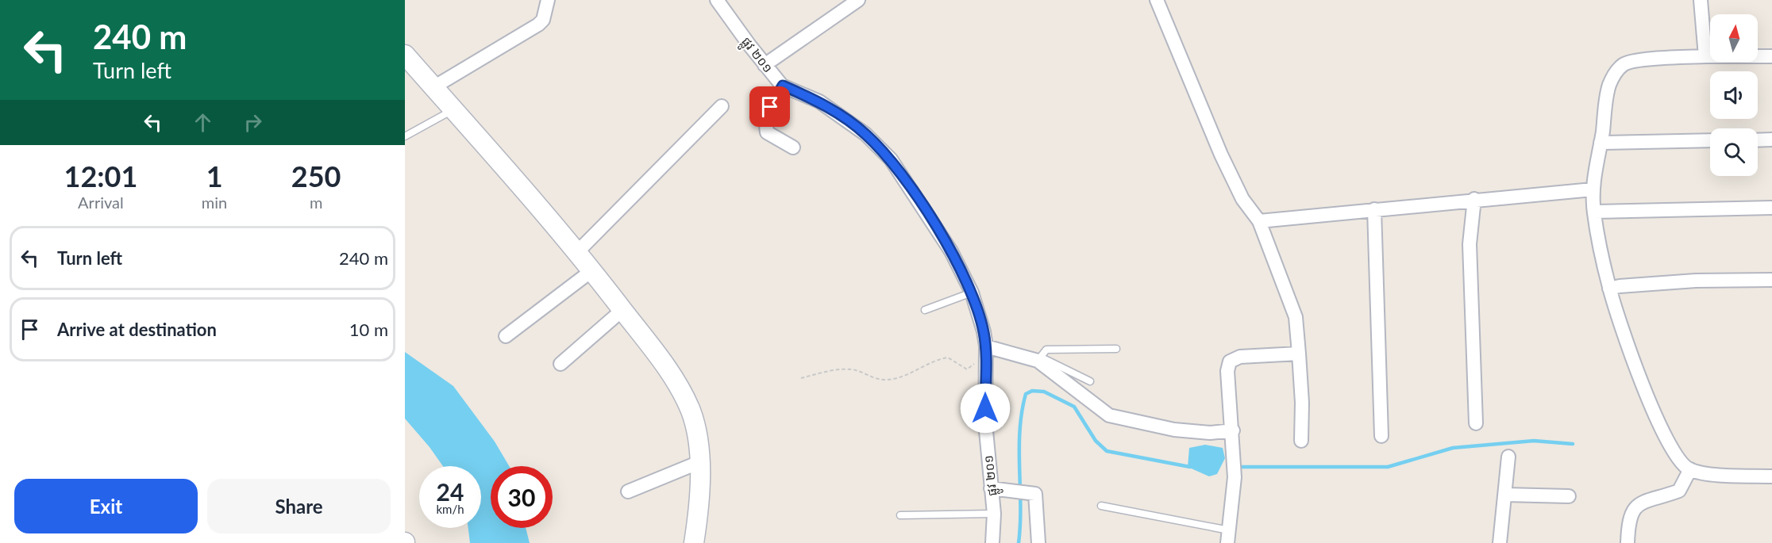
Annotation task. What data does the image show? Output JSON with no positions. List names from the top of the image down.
{
  "streets": {
    "street": ["ផ្លូវ ២០១"]
  },
  "north": "top",
  "page": {
    "turn": ["240 m", "Turn left"],
    "eta": [
      "12:01",
      "Arrival",
      "1",
      "min",
      "250",
      "m"
    ],
    "list": [
      {
        "name": "Turn left",
        "value": "240 m"
      },
      {
        "name": "Arrive at destination",
        "value": "10 m"
      }
    ],
    "speed": "24 km/h",
    "limit": "30",
    "buttons": ["Exit", "Share"]
  }
}
